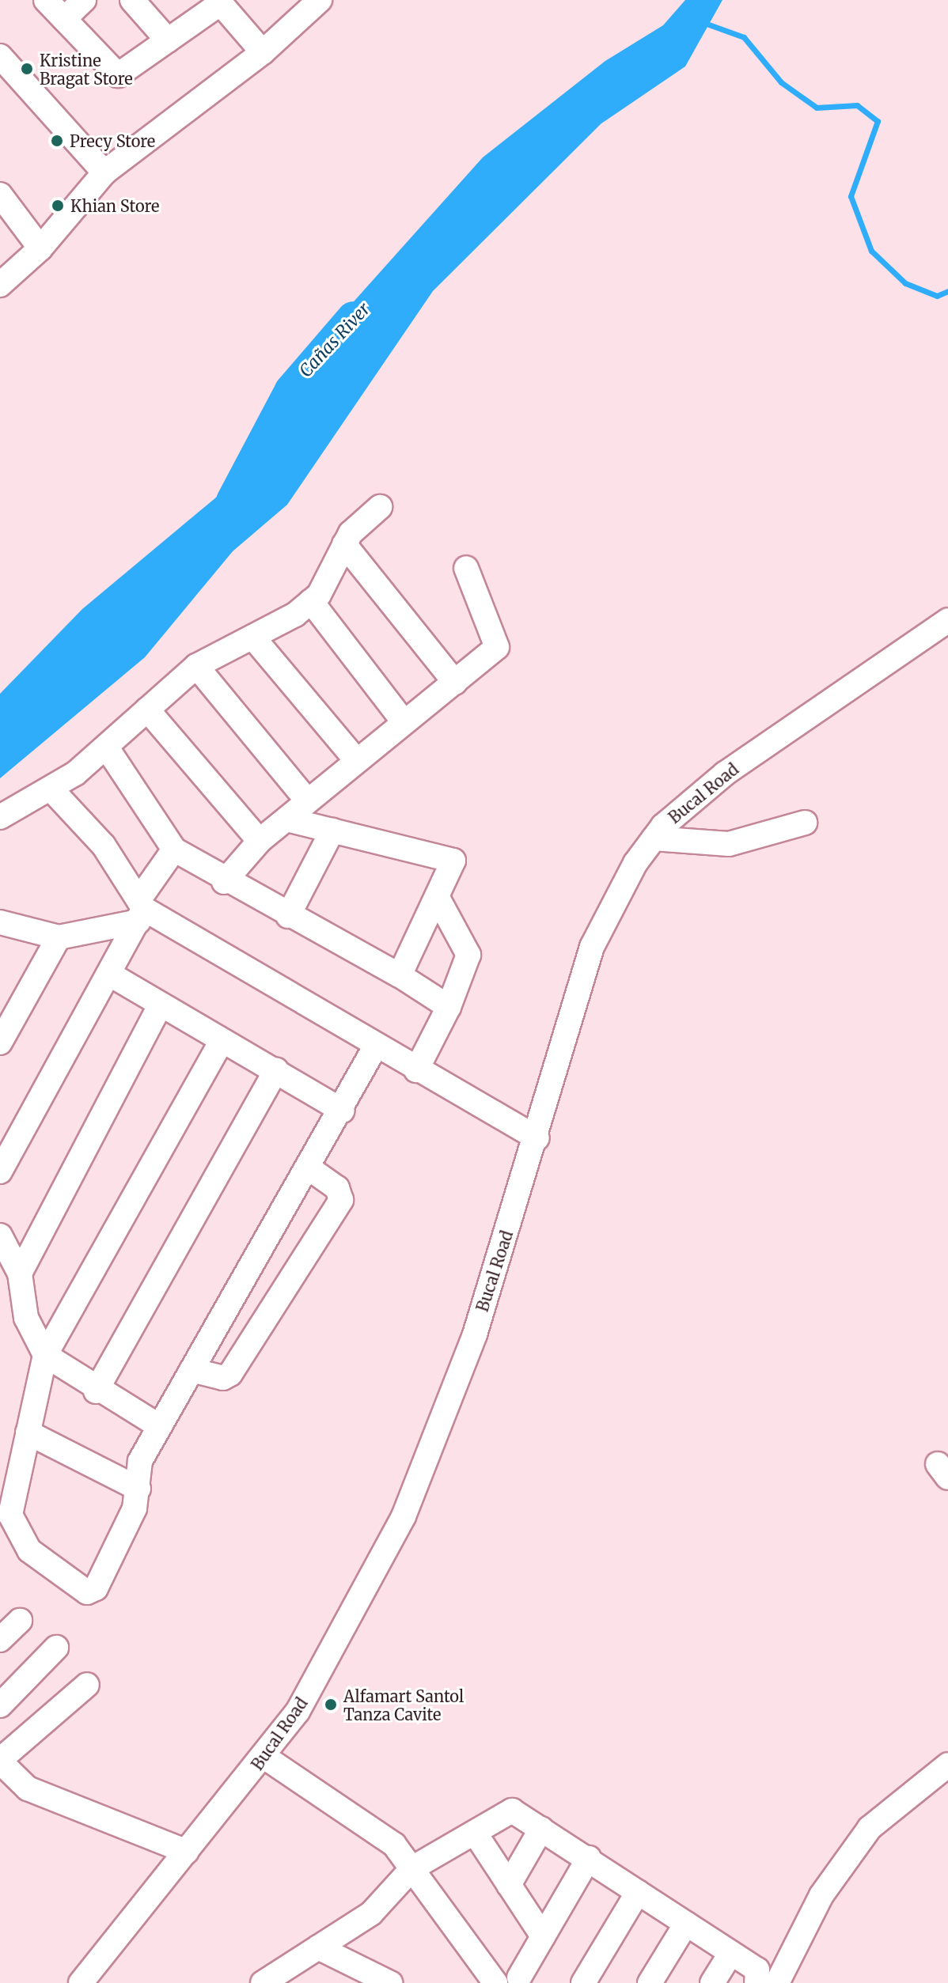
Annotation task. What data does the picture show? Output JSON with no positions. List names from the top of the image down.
{
  "streets": {
    "street": ["Bucal Road"]
  },
  "water": ["Cañas River"],
  "places": [
    "Kristine Bragat Store",
    "Precy Store",
    "Khian Store",
    "Alfamart Santol Tanza Cavite"
  ]
}
